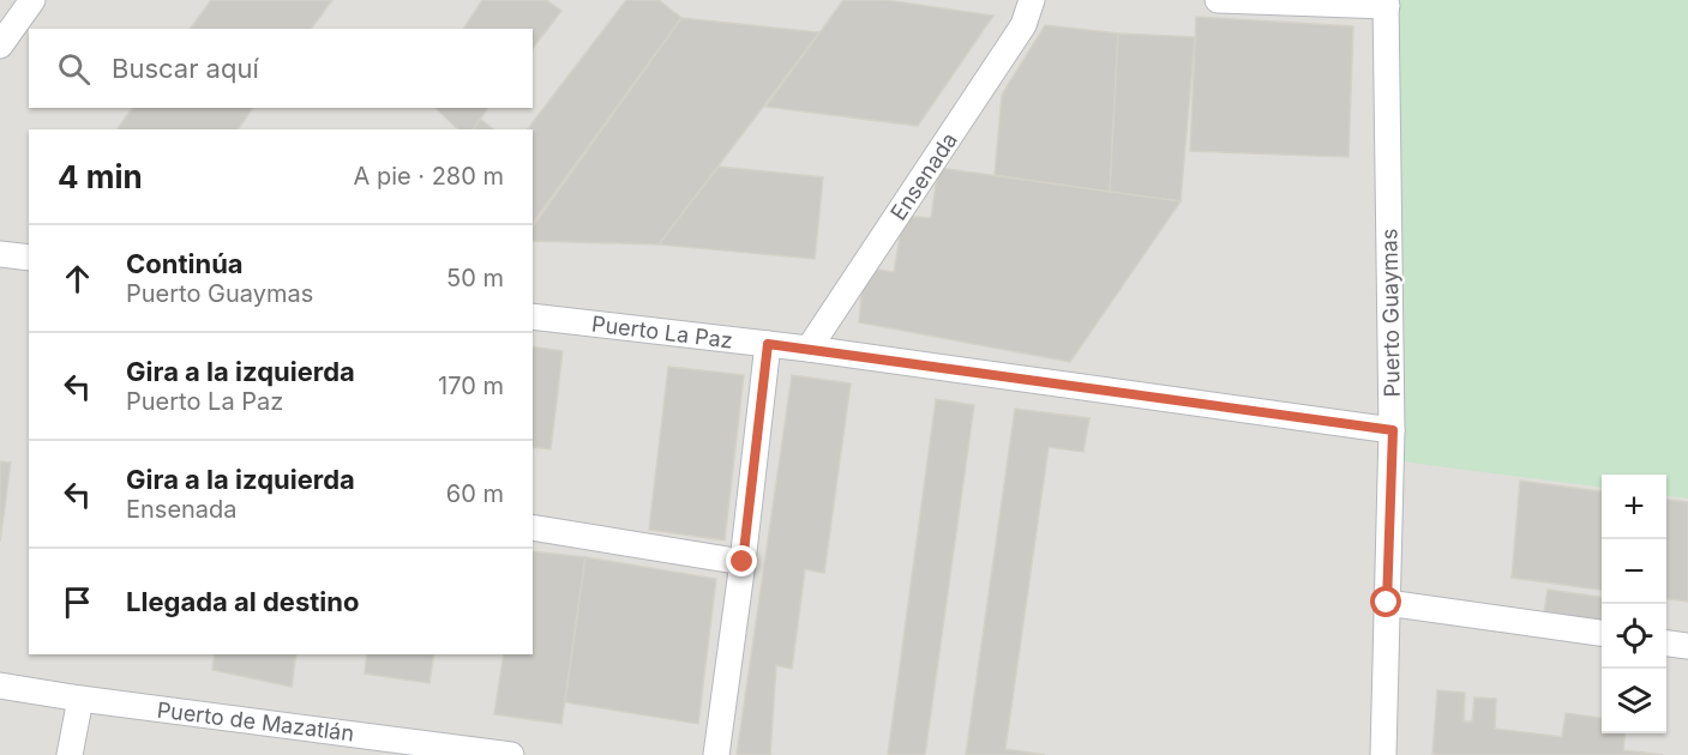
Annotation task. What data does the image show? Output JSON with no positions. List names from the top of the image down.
{
  "streets": {
    "street": [
      "Ensenada",
      "Puerto Guaymas",
      "Puerto La Paz",
      "Puerto de Mazatlán"
    ]
  },
  "crossings": [
    ["Ensenada", "Puerto La Paz"],
    ["Puerto Guaymas", "Puerto La Paz"]
  ],
  "page": {
    "search": "Buscar aquí",
    "heading": ["4 min", "A pie · 280 m"],
    "list": [
      ["Continúa", "Puerto Guaymas", "50 m"],
      ["Gira a la izquierda", "Puerto La Paz", "170 m"],
      ["Gira a la izquierda", "Ensenada", "60 m"],
      "Llegada al destino"
    ],
    "map_buttons": ["+", "−"]
  }
}
